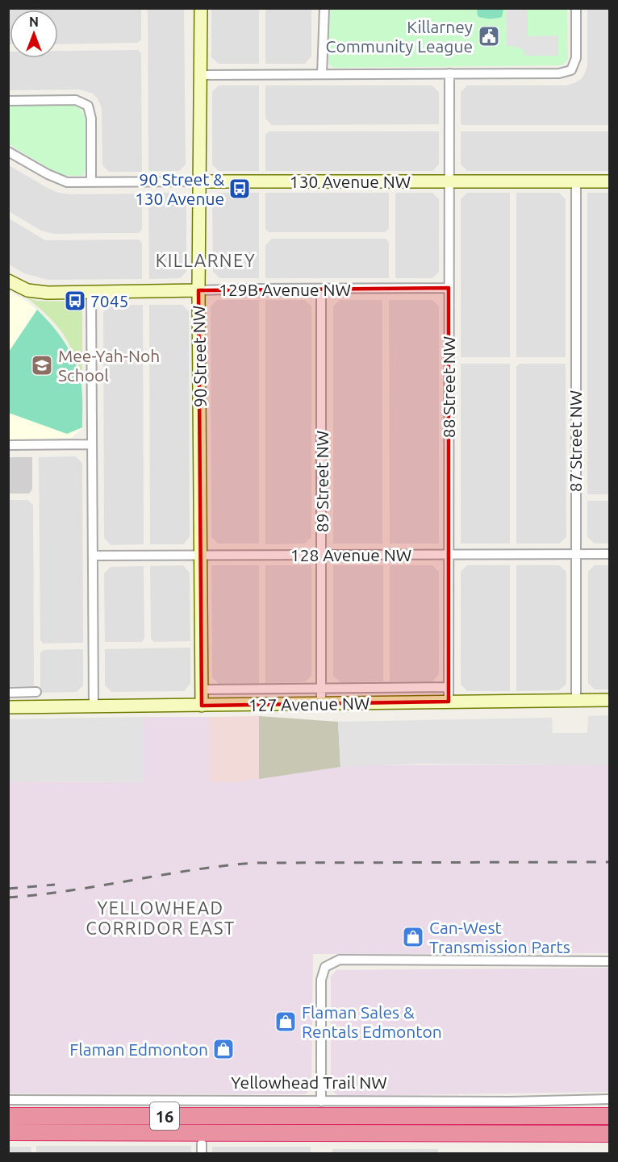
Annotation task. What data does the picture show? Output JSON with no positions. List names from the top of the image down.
{
  "streets": {
    "highway": ["Yellowhead Trail NW", "16"],
    "street": [
      "130 Avenue NW",
      "129B Avenue NW",
      "90 Street NW",
      "88 Street NW",
      "87 Street NW",
      "89 Street NW",
      "128 Avenue NW",
      "127 Avenue NW"
    ]
  },
  "crossings": [
    ["130 Avenue NW", "90 Street NW"],
    ["130 Avenue NW", "88 Street NW"],
    ["130 Avenue NW", "87 Street NW"],
    ["129B Avenue NW", "90 Street NW"],
    ["129B Avenue NW", "88 Street NW"],
    ["129B Avenue NW", "89 Street NW"],
    ["90 Street NW", "128 Avenue NW"],
    ["90 Street NW", "127 Avenue NW"],
    ["88 Street NW", "128 Avenue NW"],
    ["88 Street NW", "127 Avenue NW"],
    ["87 Street NW", "128 Avenue NW"],
    ["87 Street NW", "127 Avenue NW"],
    ["89 Street NW", "128 Avenue NW"],
    ["89 Street NW", "127 Avenue NW"]
  ],
  "districts": ["KILLARNEY", "YELLOWHEAD CORRIDOR EAST"],
  "places": {
    "public building": ["Killarney Community League"],
    "bus stop": ["90 Street & 130 Avenue", "7045"],
    "school or university": ["Mee-Yah-Noh School"],
    "shop": ["Can-West Transmission Parts", "Flaman Sales & Rentals Edmonton", "Flaman Edmonton"]
  },
  "north": "top"
}
